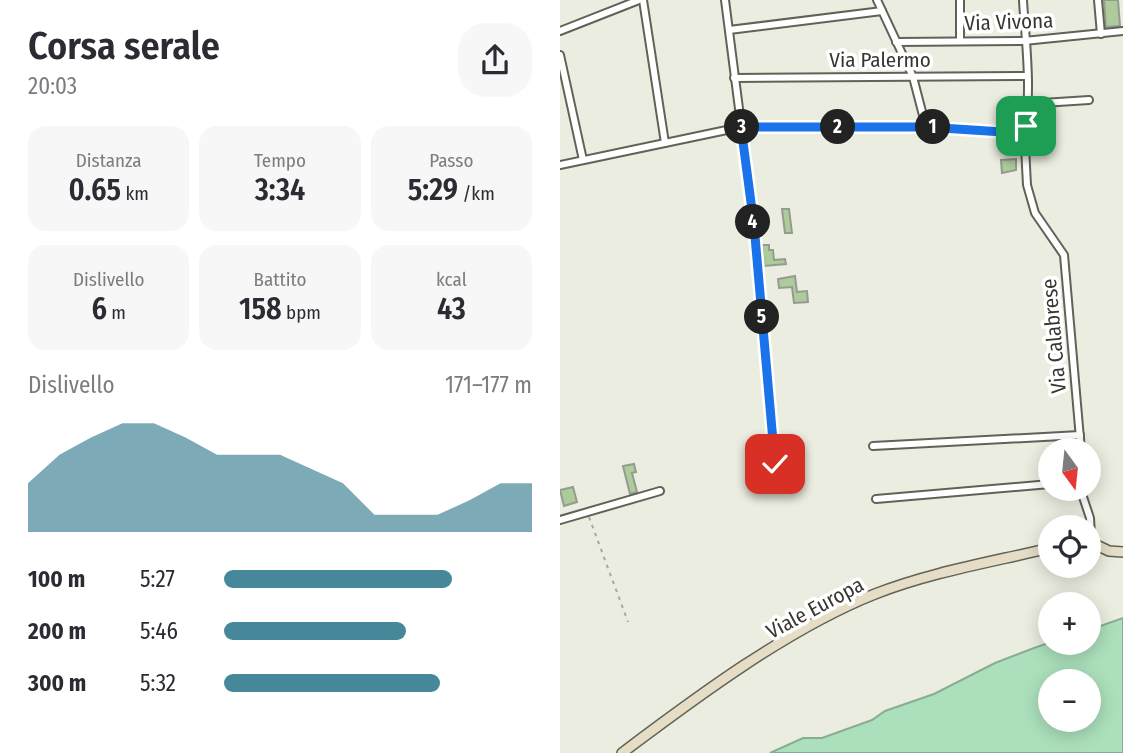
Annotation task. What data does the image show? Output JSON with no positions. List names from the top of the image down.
{
  "streets": {
    "street": [
      "Via Vivona",
      "Via Palermo",
      "Via Calabrese",
      "Viale Europa"
    ]
  },
  "north": "bottom",
  "page": {
    "heading": ["Corsa serale", "20:03"],
    "pins": [
      "1",
      "2",
      "3",
      "4",
      "5"
    ],
    "stats": [
      ["Distanza", "0.65 km"],
      ["Tempo", "3:34"],
      ["Passo", "5:29 /km"],
      ["Dislivello", "6 m"],
      ["Battito", "158 bpm"],
      ["kcal", "43"]
    ],
    "chart": ["Dislivello", "171–177 m"],
    "map_buttons": ["+", "−"],
    "list": [
      {
        "name": "100 m",
        "note": "5:27"
      },
      {
        "name": "200 m",
        "note": "5:46"
      },
      {
        "name": "300 m",
        "note": "5:32"
      }
    ]
  }
}
